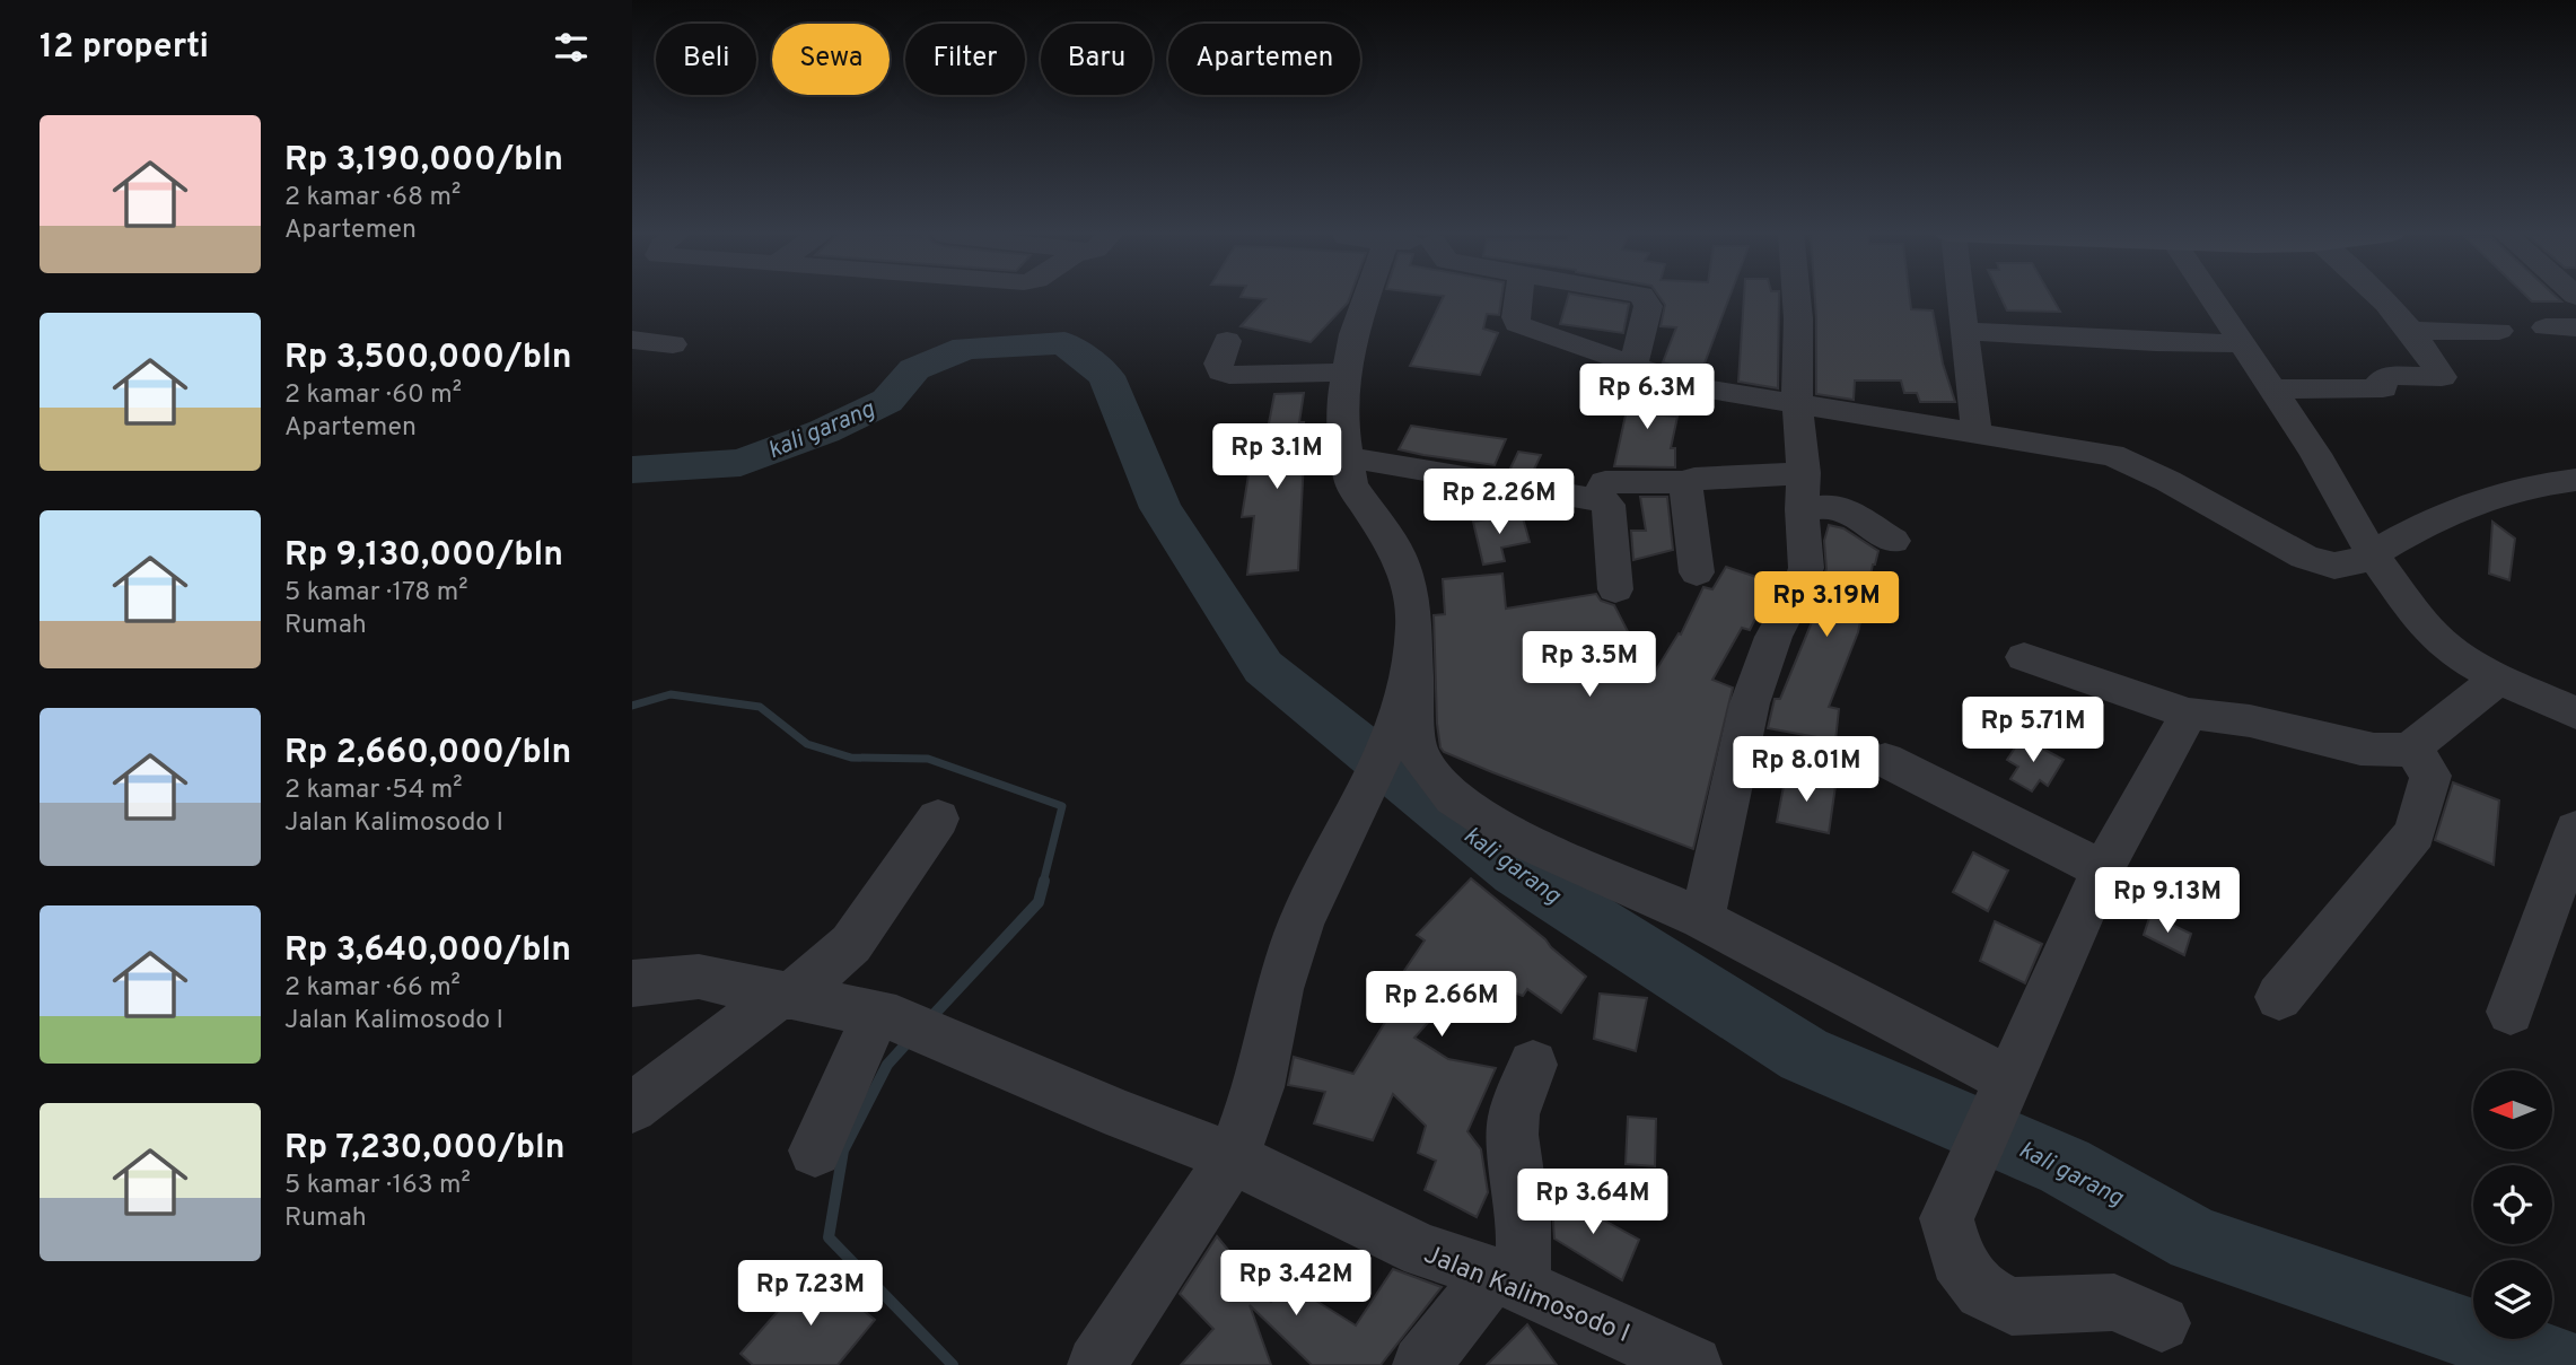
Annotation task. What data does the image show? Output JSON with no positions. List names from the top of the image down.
{
  "streets": {
    "street": ["Jalan Kalimosodo I"]
  },
  "water": ["kali garang"],
  "north": "left",
  "page": {
    "heading": "12 properti",
    "chip": [
      "Beli",
      "Sewa",
      "Filter",
      "Baru",
      "Apartemen"
    ],
    "list": [
      {
        "name": "Rp 3,190,000/bln",
        "note": "2 kamar · 68 m² · Apartemen"
      },
      {
        "name": "Rp 3,500,000/bln",
        "note": "2 kamar · 60 m² · Apartemen"
      },
      {
        "name": "Rp 9,130,000/bln",
        "note": "5 kamar · 178 m² · Rumah"
      },
      {
        "name": "Rp 2,660,000/bln",
        "note": "2 kamar · 54 m² · Jalan Kalimosodo I"
      },
      {
        "name": "Rp 3,640,000/bln",
        "note": "2 kamar · 66 m² · Jalan Kalimosodo I"
      },
      {
        "name": "Rp 7,230,000/bln",
        "note": "5 kamar · 163 m² · Rumah"
      }
    ],
    "price": [
      "Rp 6.3M",
      "Rp 3.1M",
      "Rp 2.26M",
      "Rp 3.19M",
      "Rp 3.5M",
      "Rp 5.71M",
      "Rp 8.01M",
      "Rp 9.13M",
      "Rp 2.66M",
      "Rp 3.64M",
      "Rp 3.42M",
      "Rp 7.23M"
    ]
  }
}
